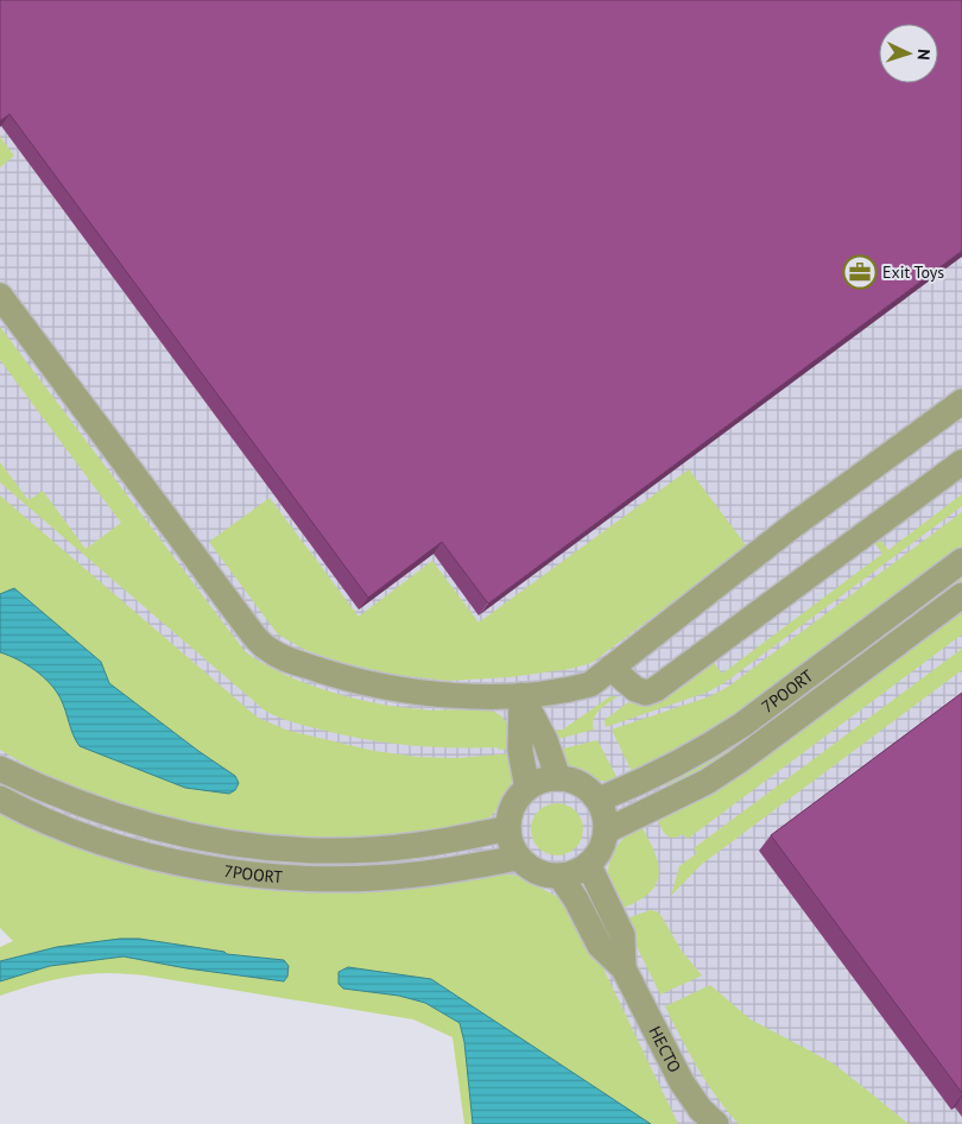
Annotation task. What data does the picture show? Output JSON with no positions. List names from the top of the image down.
{
  "streets": {
    "street": ["7POORT", "HECTO"]
  },
  "crossings": [
    ["7POORT", "HECTO"]
  ],
  "places": {
    "office": ["Exit Toys"]
  },
  "north": "right"
}
